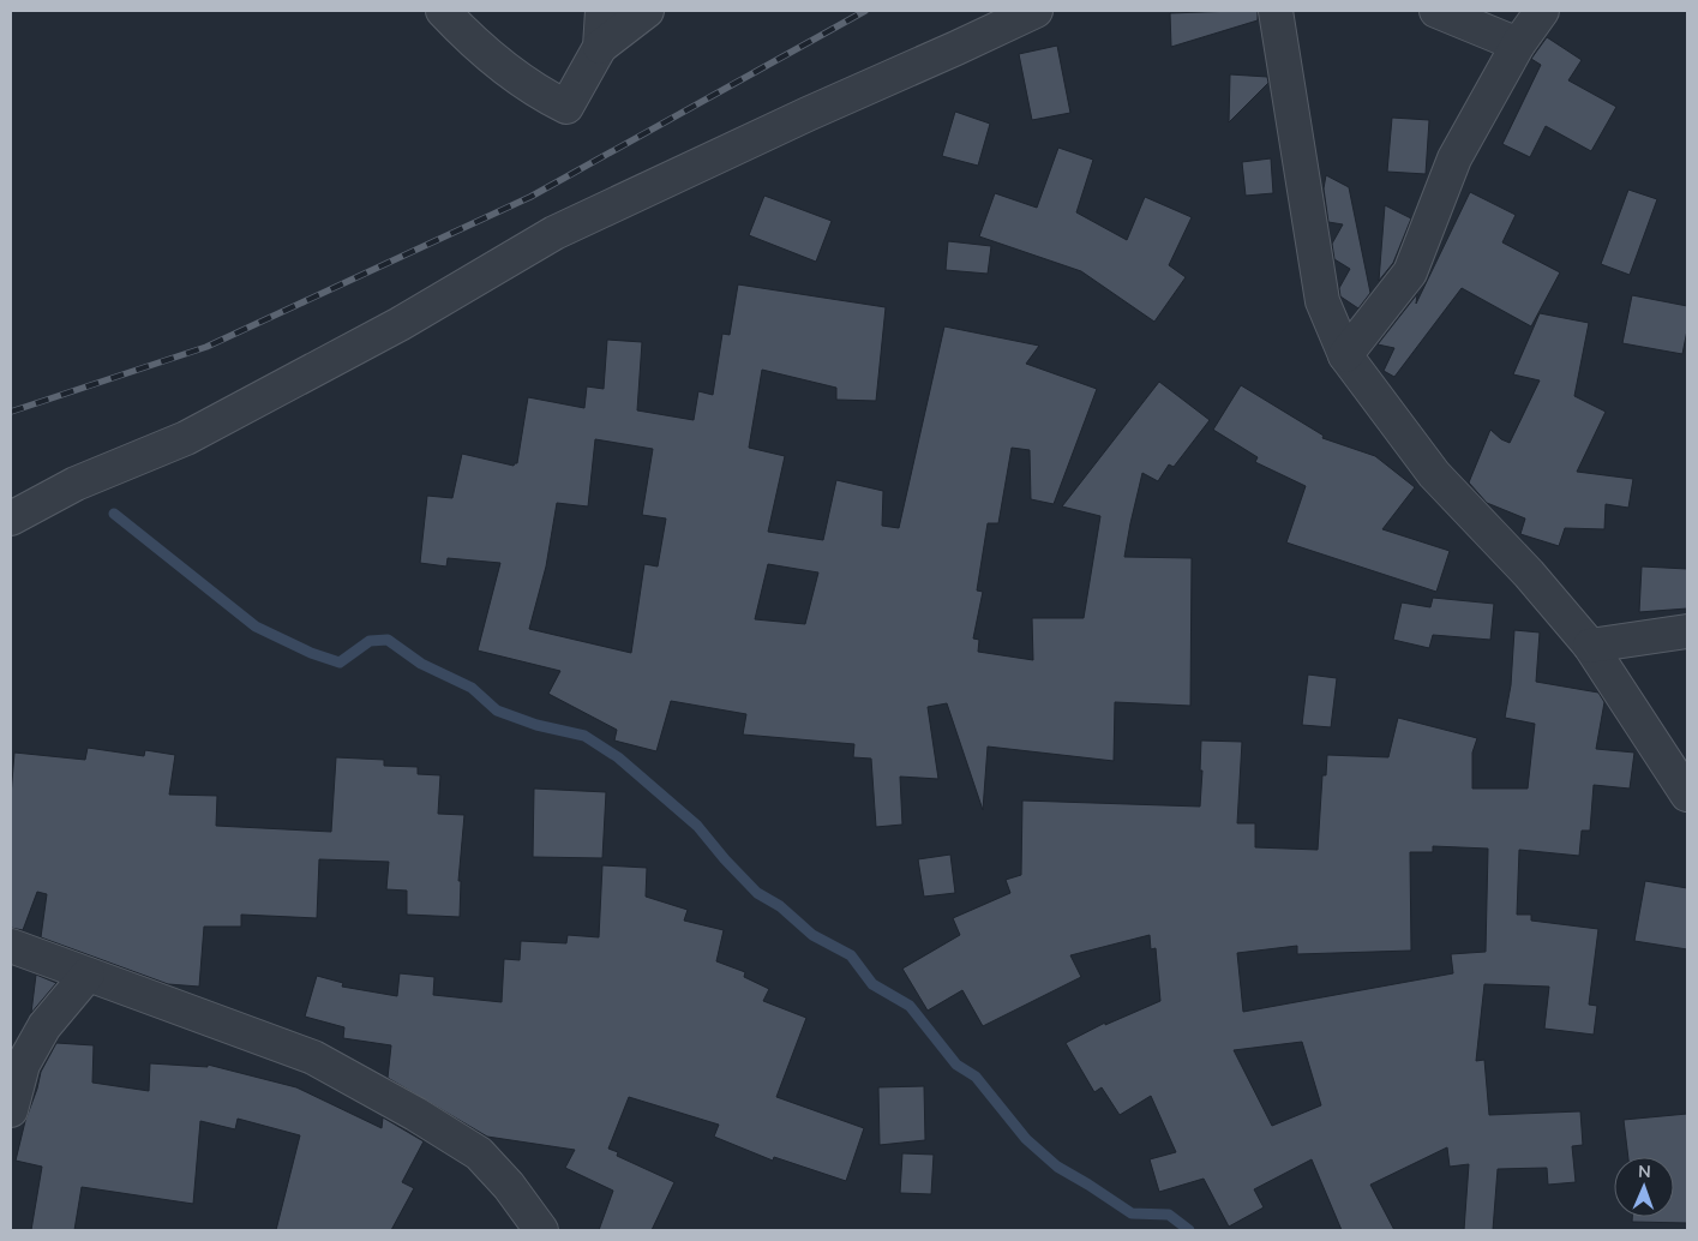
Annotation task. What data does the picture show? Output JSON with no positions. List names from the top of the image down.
{
  "north": "top"
}
